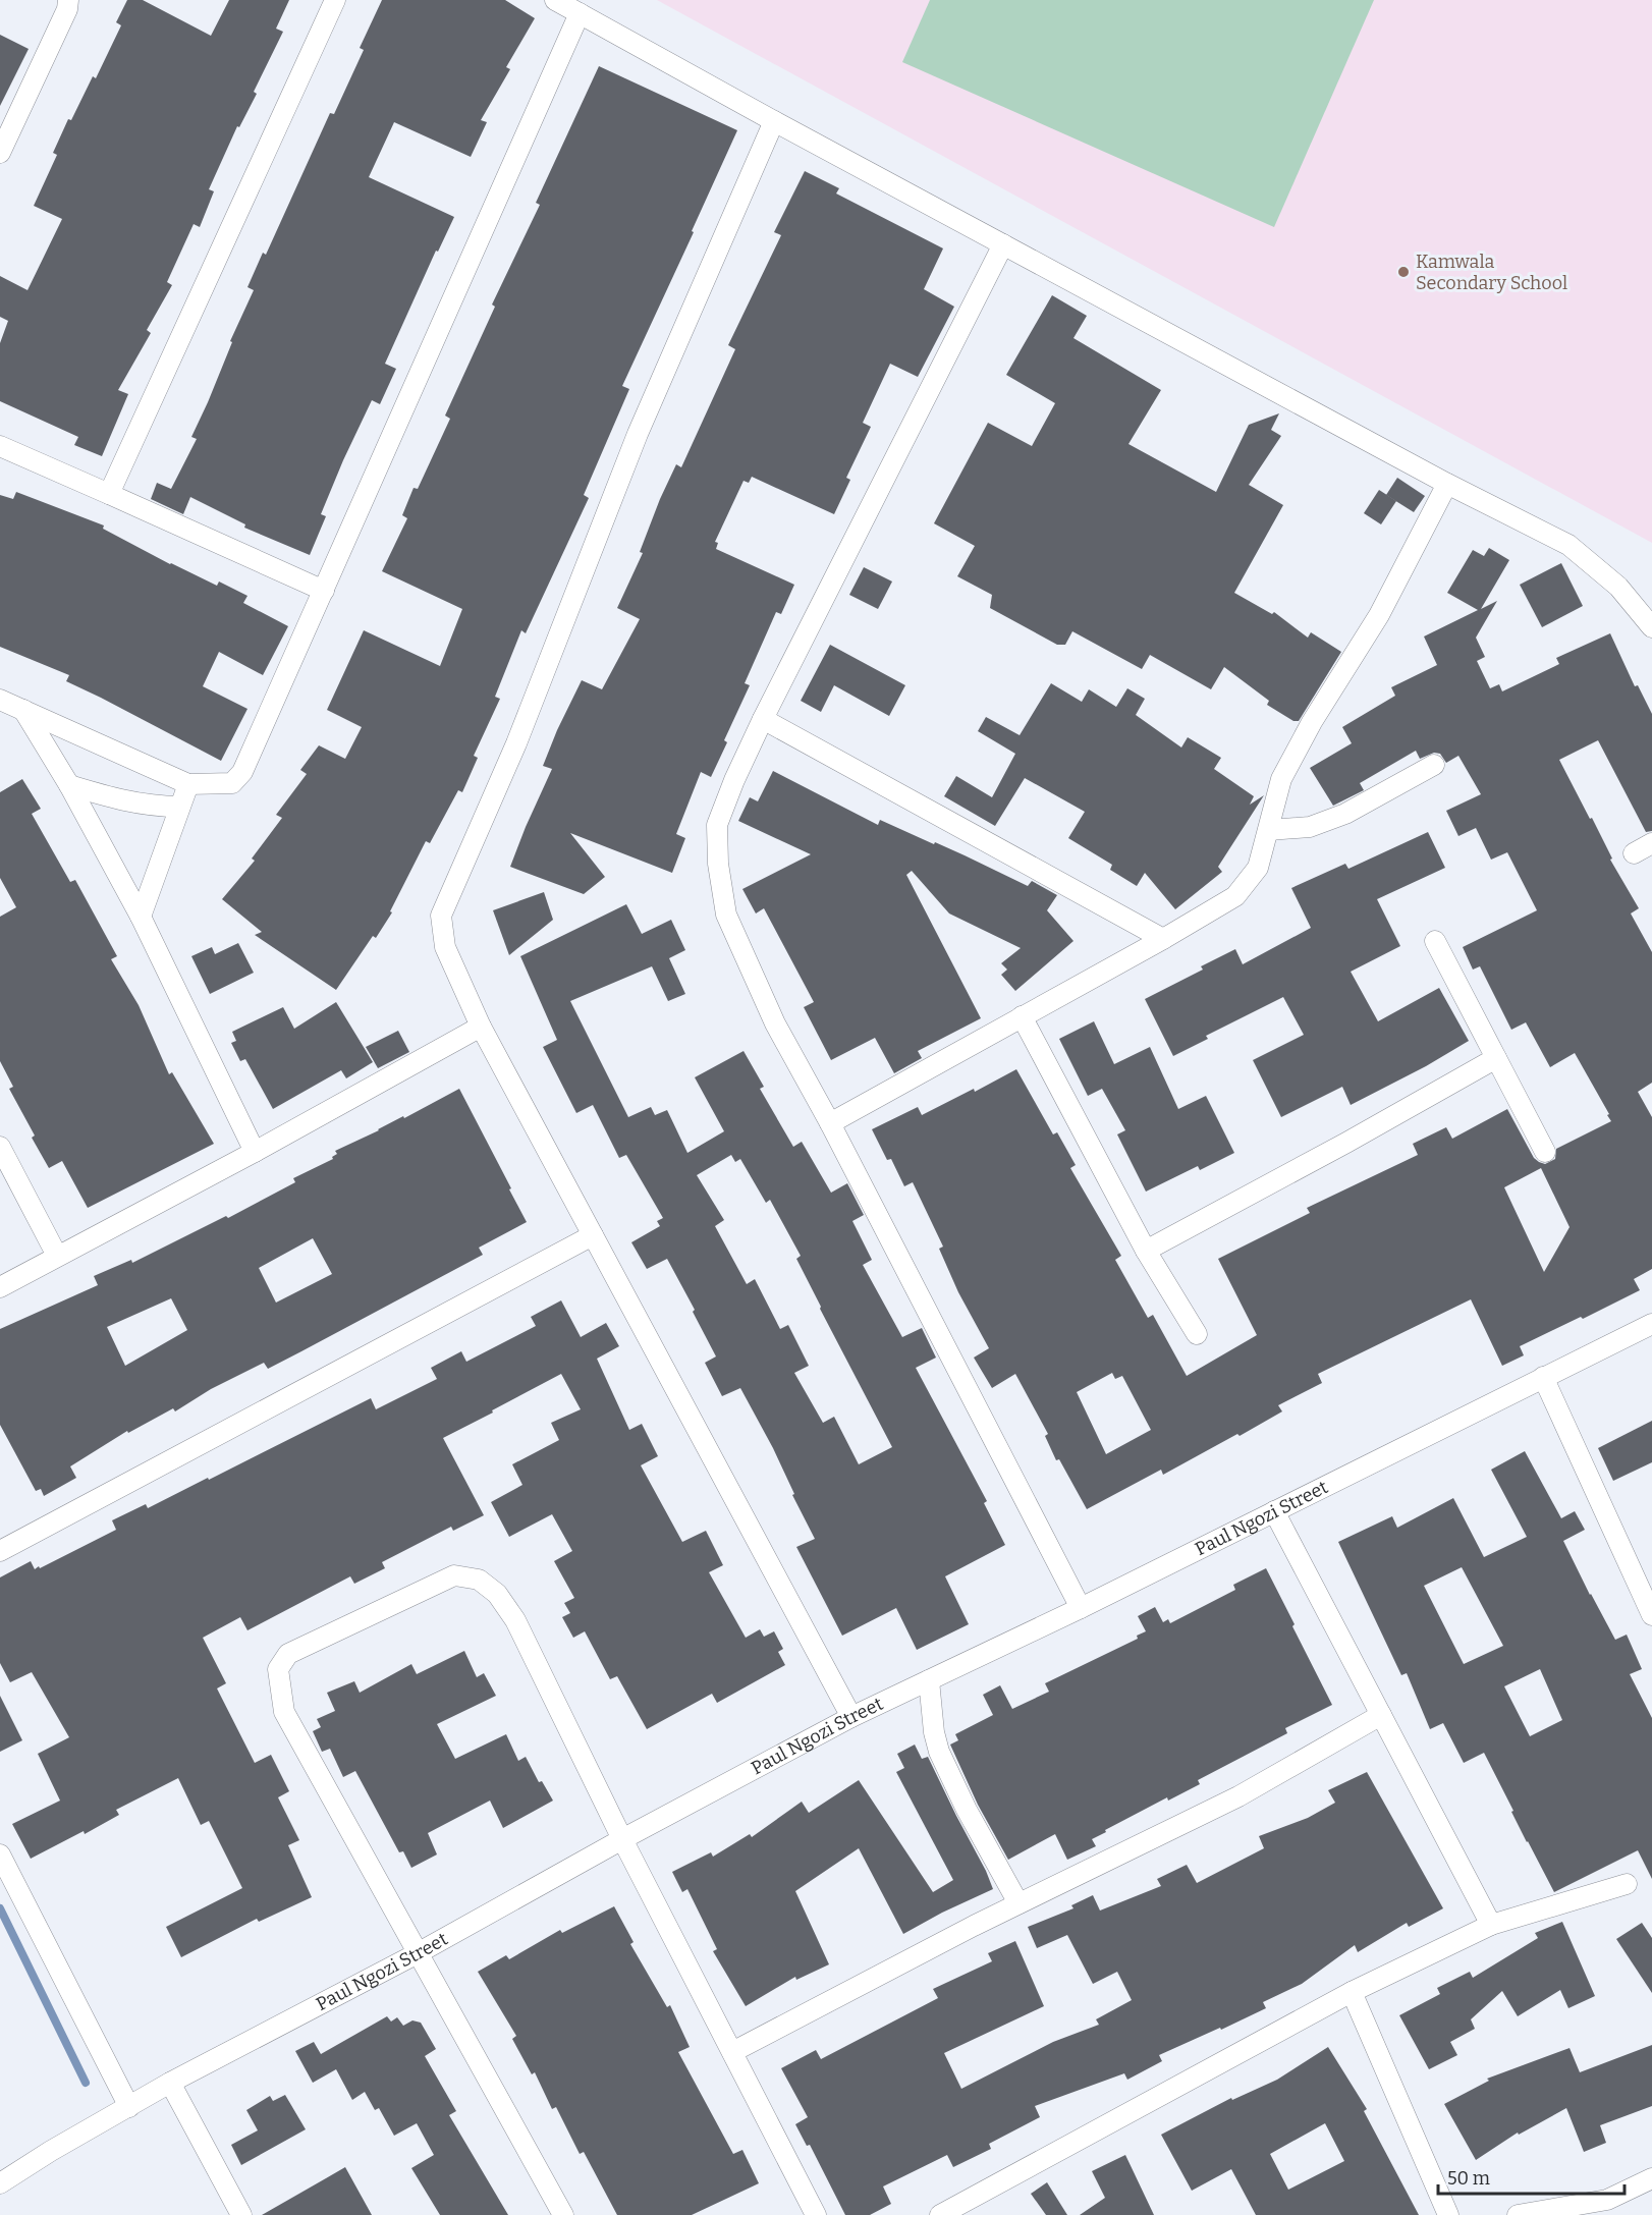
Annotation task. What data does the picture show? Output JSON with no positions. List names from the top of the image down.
{
  "streets": {
    "street": ["Paul Ngozi Street"]
  },
  "places": ["Kamwala Secondary School"],
  "scale_bar": "50 m"
}
